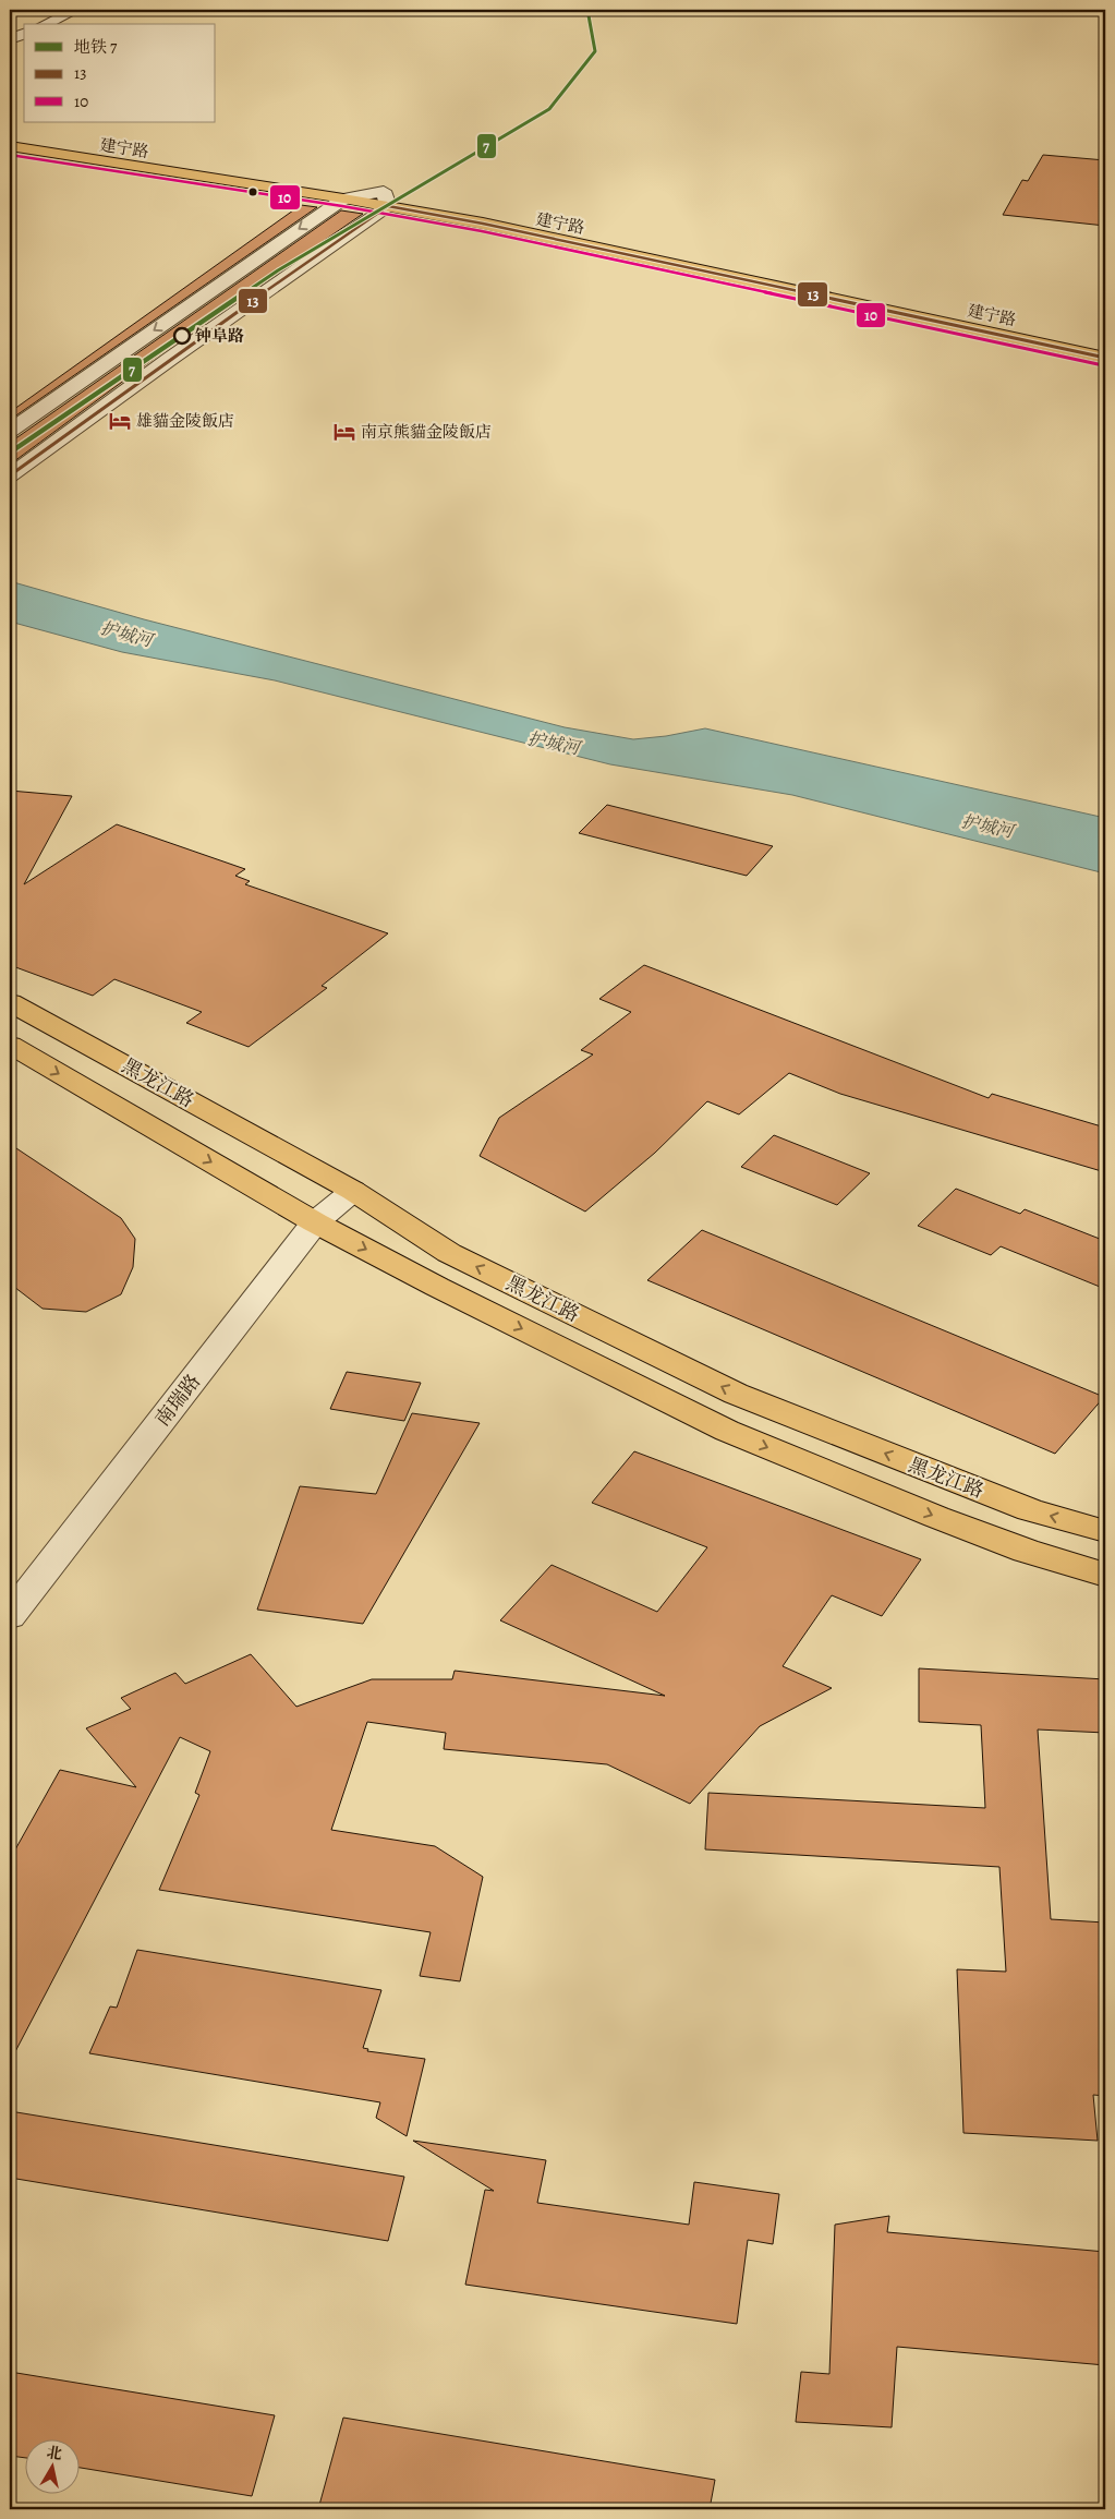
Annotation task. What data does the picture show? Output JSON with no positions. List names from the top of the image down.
{
  "streets": {
    "main road": ["建宁路", "黑龙江路"],
    "street": ["南瑞路"]
  },
  "crossings": [
    ["黑龙江路", "南瑞路"]
  ],
  "water": ["护城河"],
  "places": {
    "other": ["钟阜路"],
    "hotel": ["雄貓金陵飯店", "南京熊貓金陵飯店"]
  },
  "lines": ["metro line 7", "transit line 10", "transit line 13"],
  "legend": ["地铁 7", "13", "10"],
  "north": "top"
}
